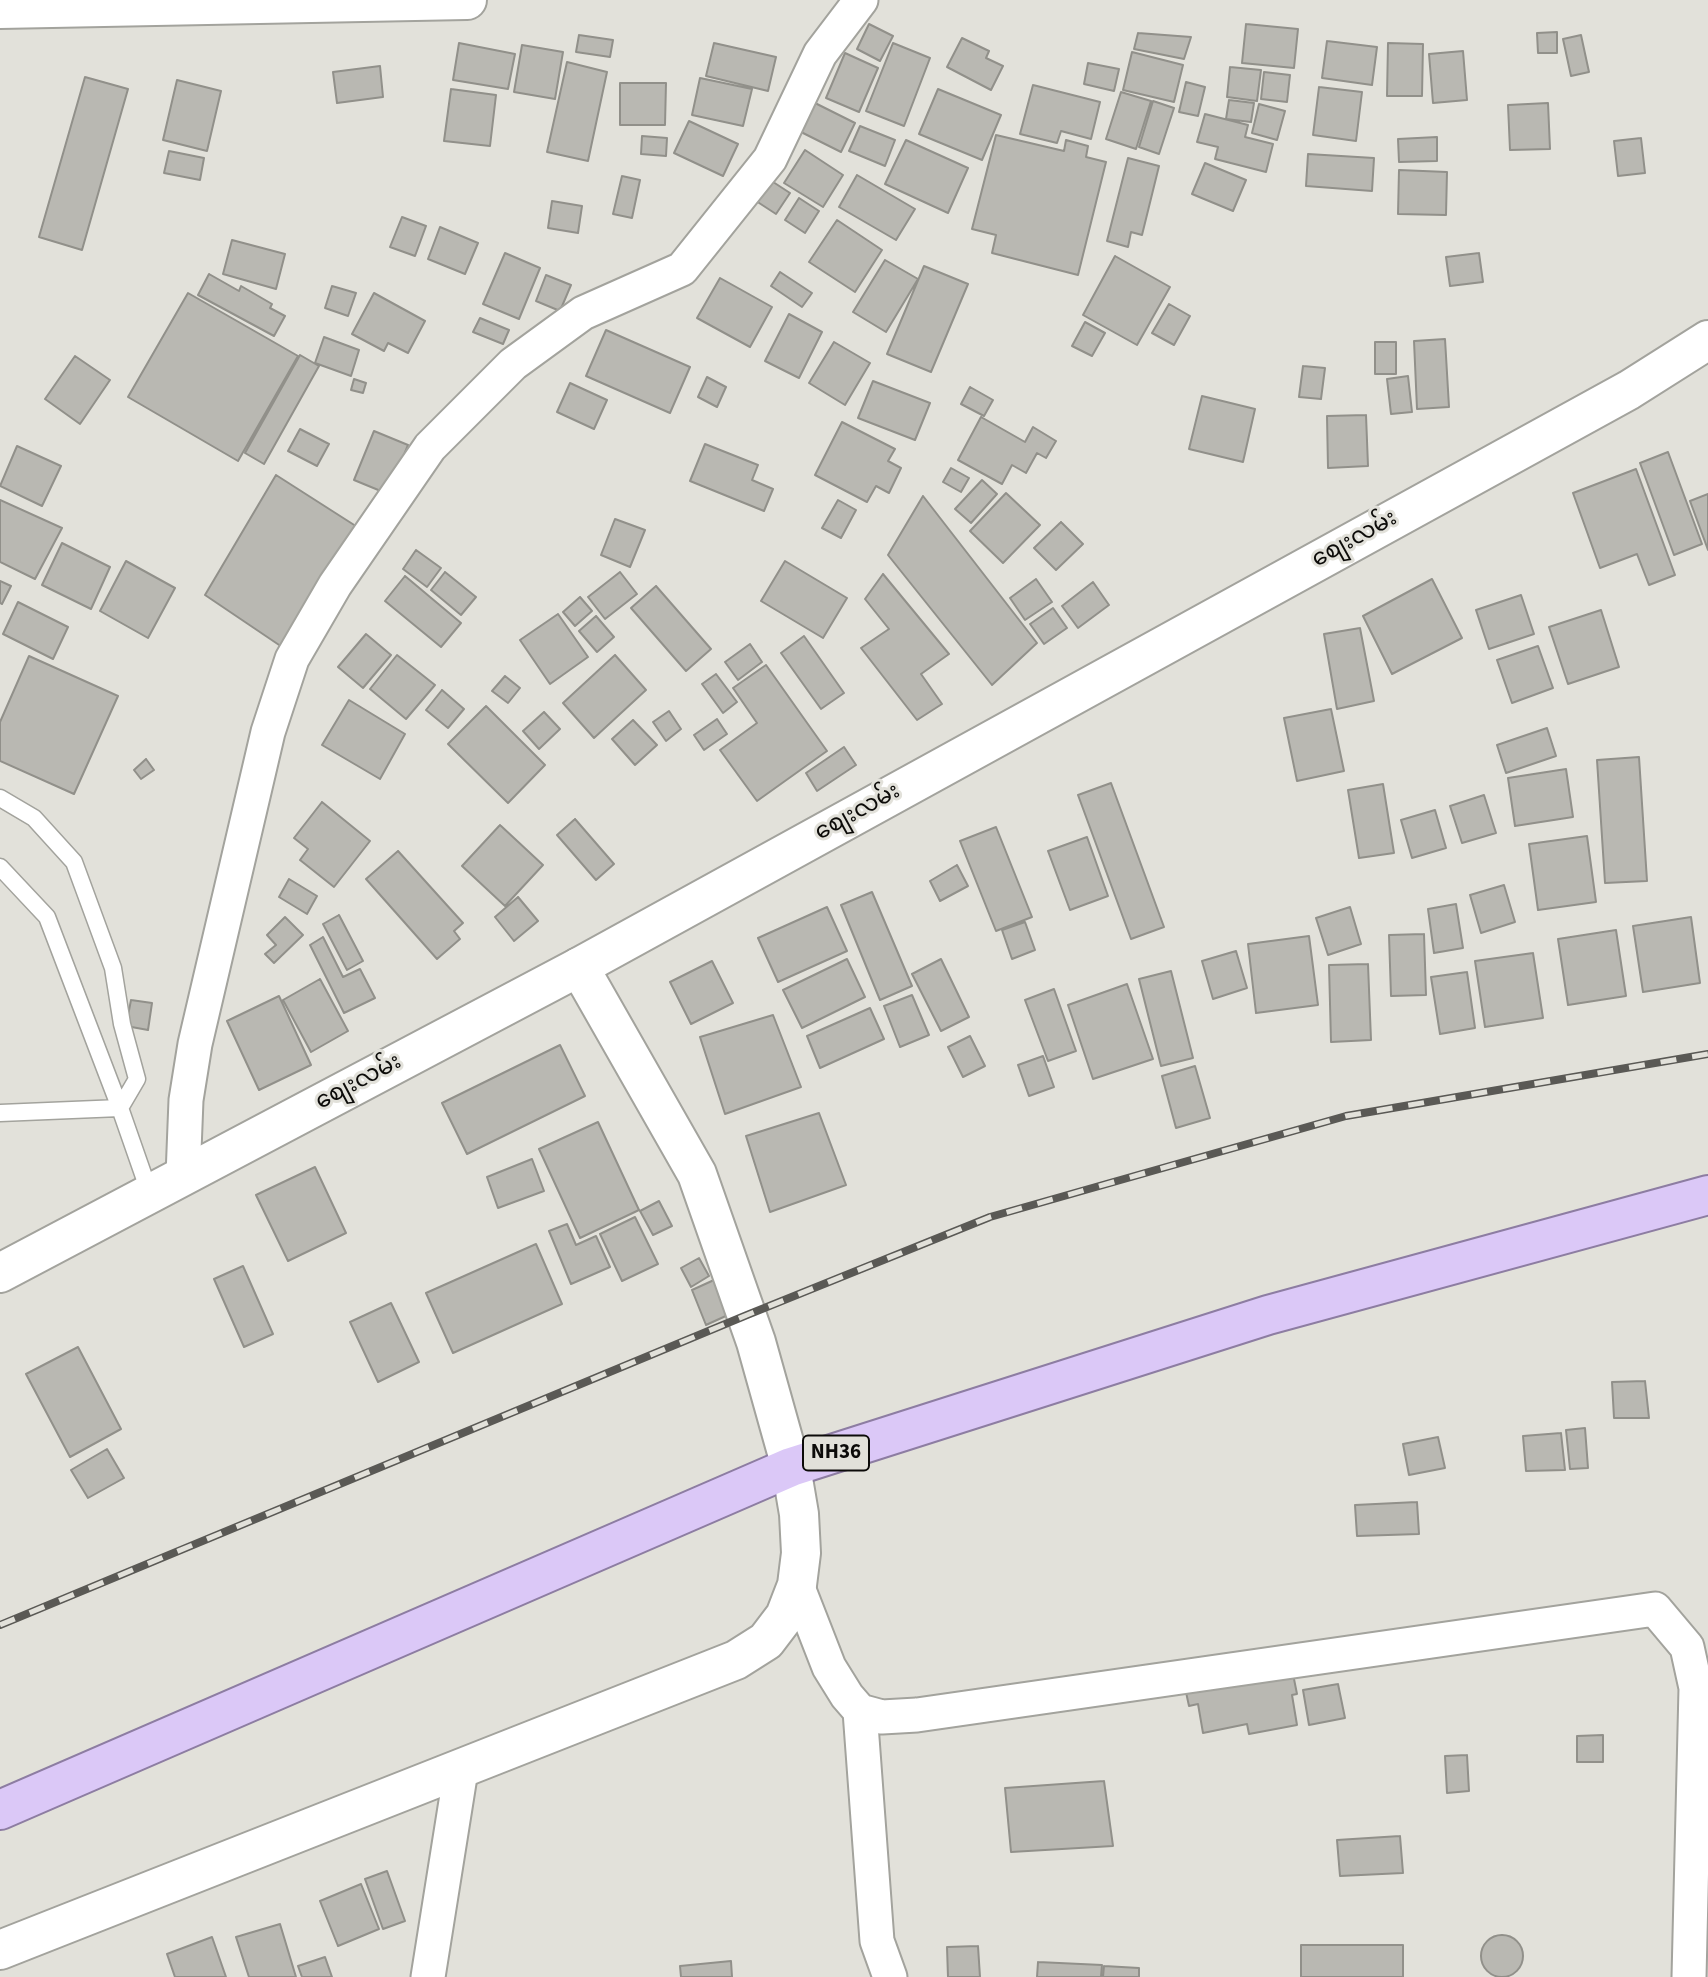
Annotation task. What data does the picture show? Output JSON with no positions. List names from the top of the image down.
{
  "streets": {
    "highway": ["NH36"],
    "main road": ["စျေးလမ်း"]
  }
}
